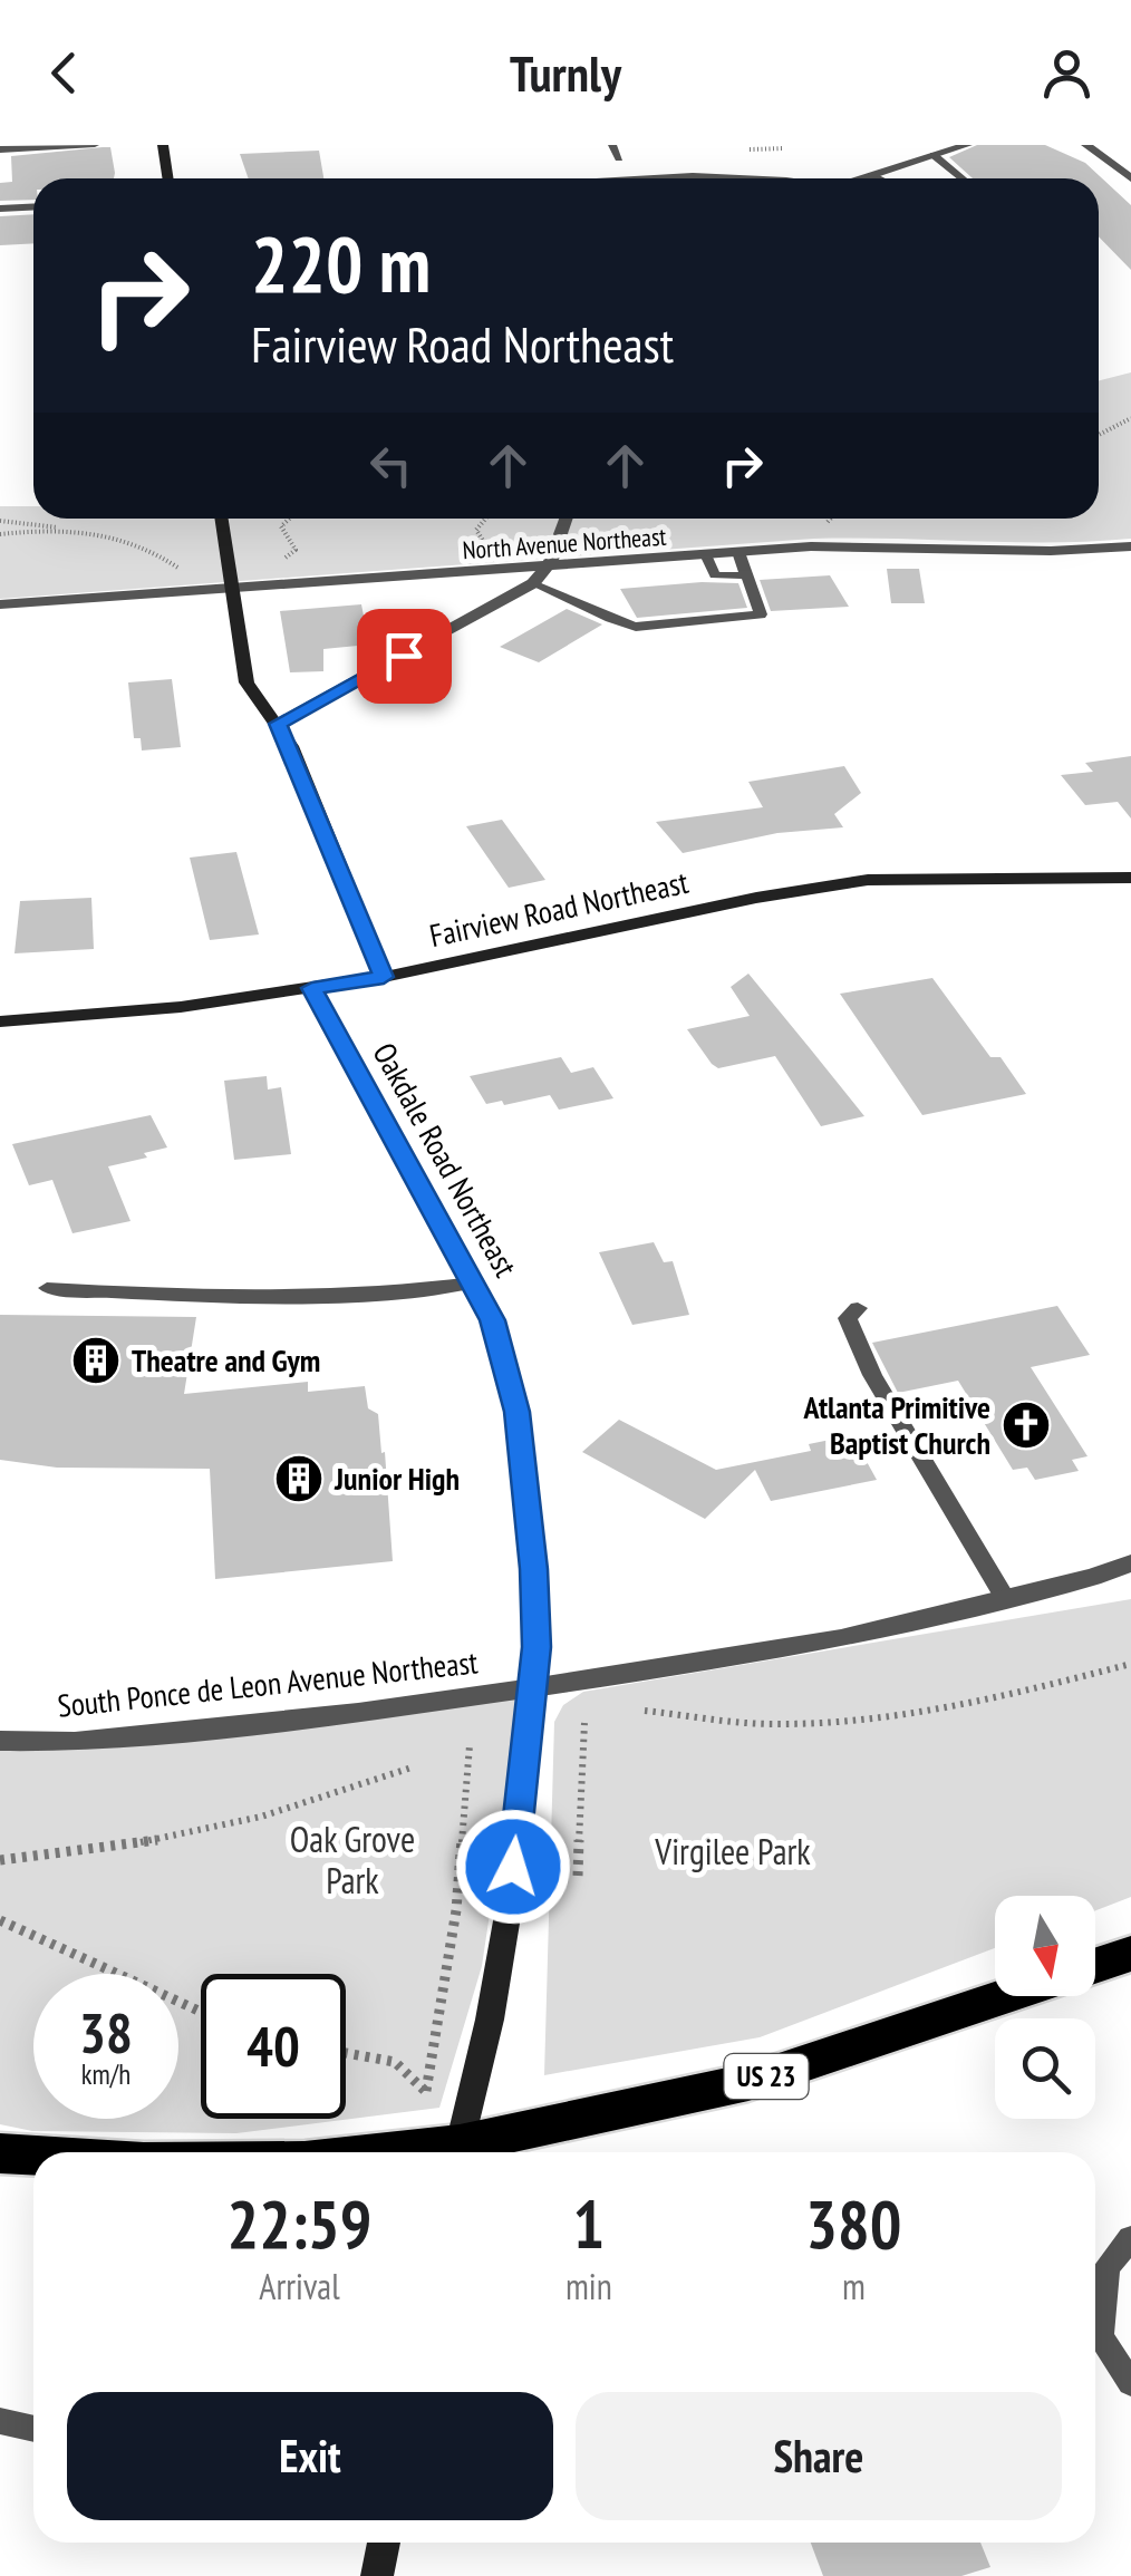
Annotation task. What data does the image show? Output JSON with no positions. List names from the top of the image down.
{
  "streets": {
    "highway": ["US 23"],
    "street": [
      "North Avenue Northeast",
      "Fairview Road Northeast",
      "Oakdale Road Northeast",
      "South Ponce de Leon Avenue Northeast"
    ]
  },
  "crossings": [
    ["Fairview Road Northeast", "Oakdale Road Northeast"],
    ["Oakdale Road Northeast", "South Ponce de Leon Avenue Northeast"]
  ],
  "parks": ["Oak Grove Park", "Virgilee Park"],
  "places": {
    "building": ["Theatre and Gym", "Junior High"],
    "church": ["Atlanta Primitive Baptist Church"]
  },
  "north": "bottom",
  "page": {
    "header": "Turnly",
    "turn": ["220 m", "Fairview Road Northeast"],
    "speed": "38 km/h",
    "limit": "40",
    "eta": [
      "22:59",
      "Arrival",
      "1",
      "min",
      "380",
      "m"
    ],
    "buttons": ["Exit", "Share"]
  }
}
